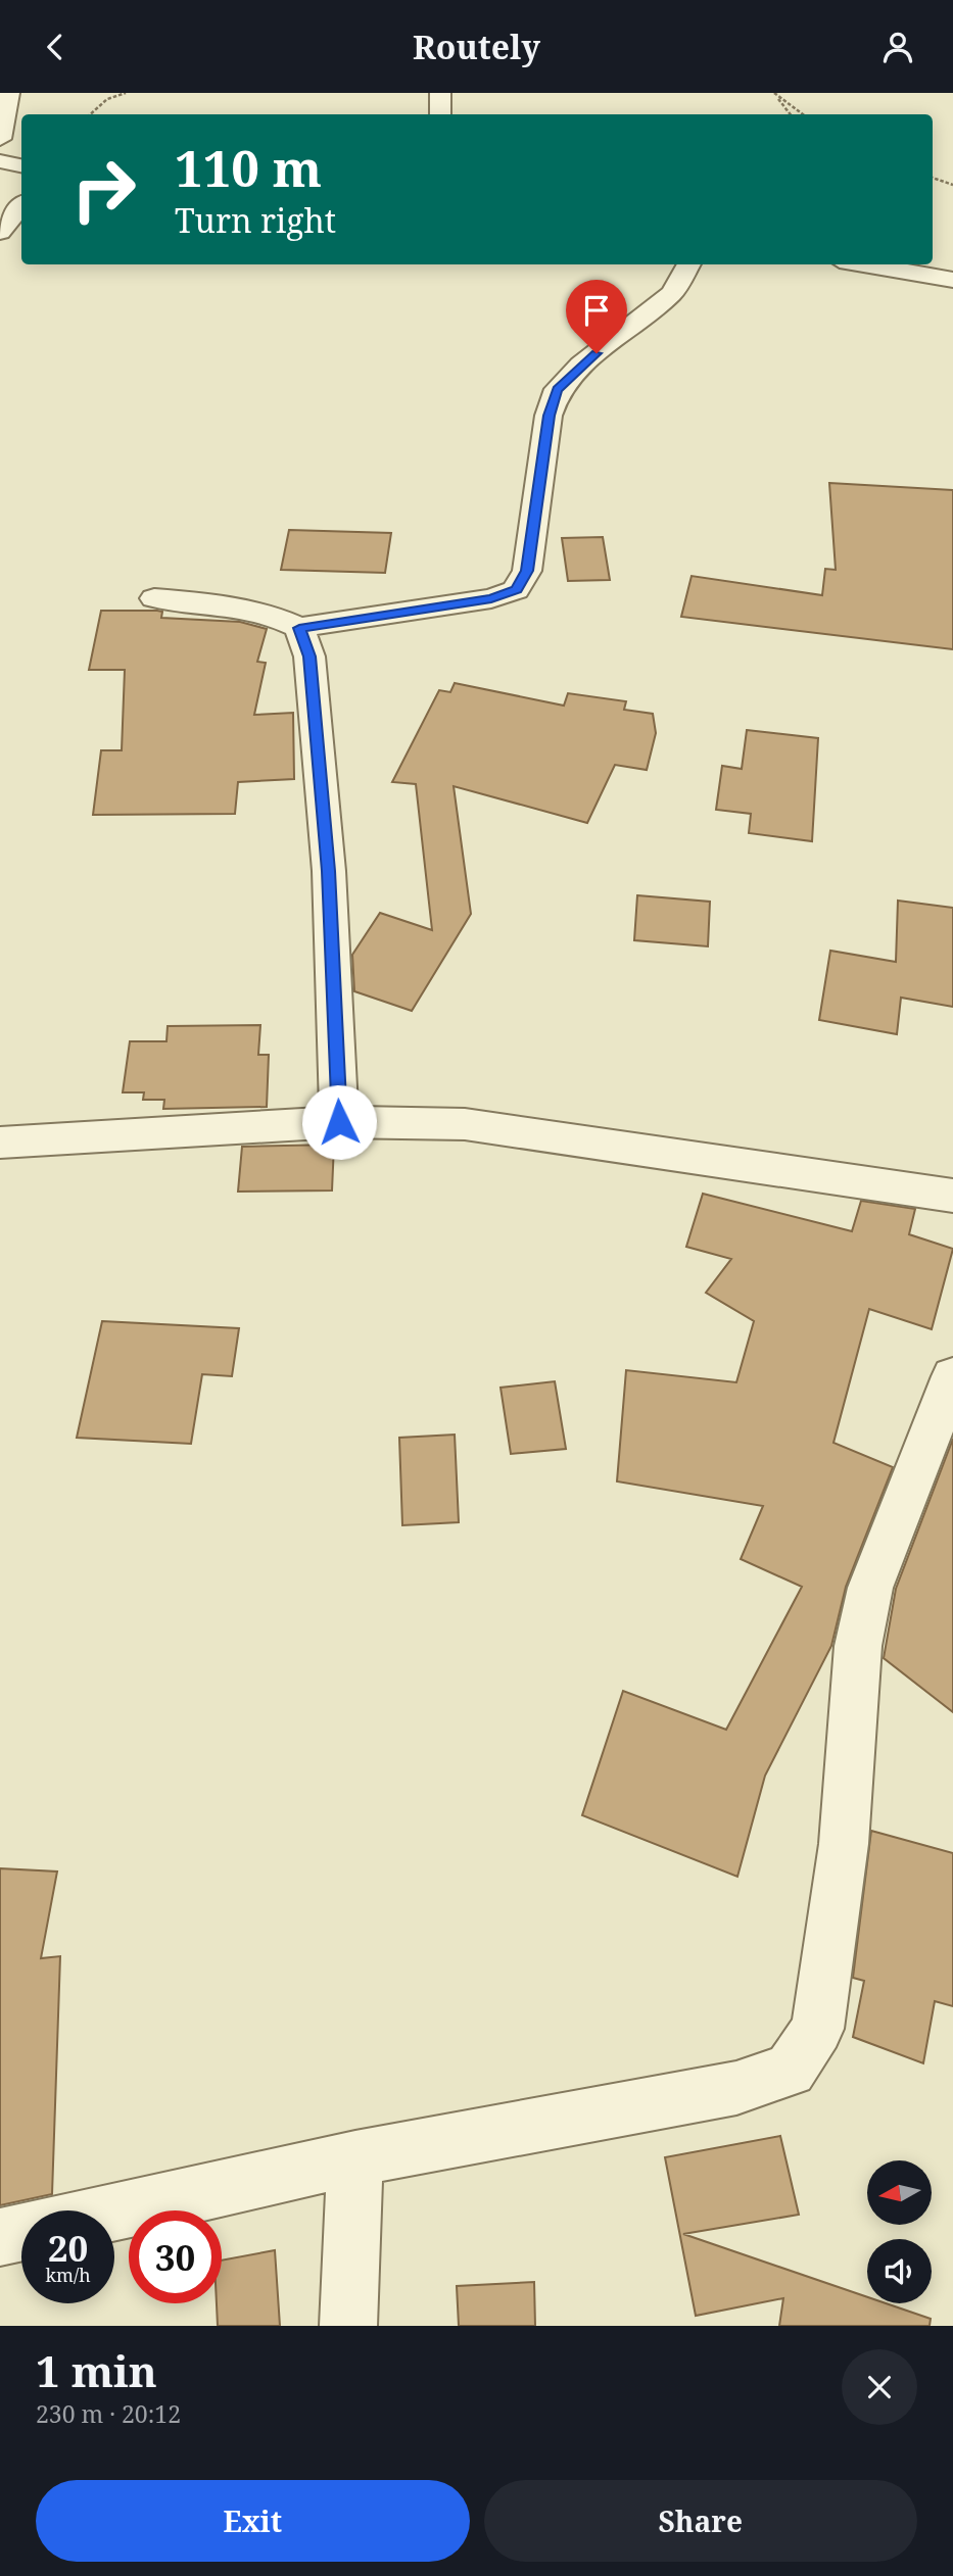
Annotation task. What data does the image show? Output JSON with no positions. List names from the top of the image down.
{
  "north": "left",
  "page": {
    "header": "Routely",
    "turn": ["110 m", "Turn right"],
    "speed": "20 km/h",
    "limit": "30",
    "heading": ["1 min", "230 m · 20:12"],
    "buttons": ["Exit", "Share"]
  }
}
